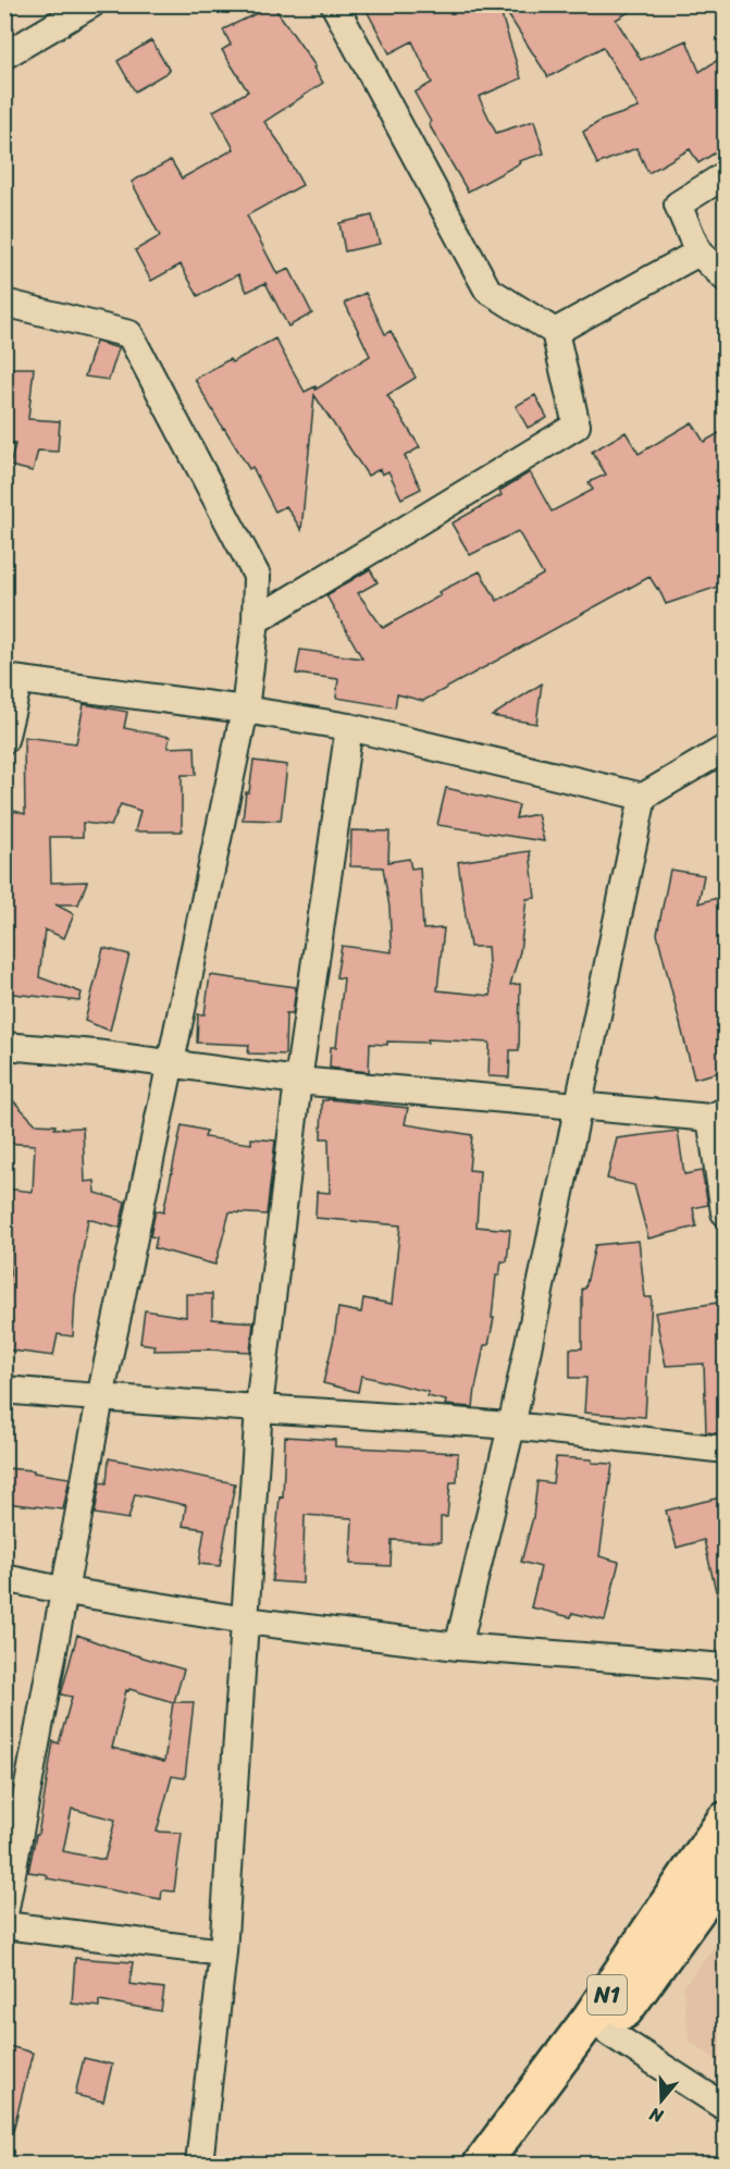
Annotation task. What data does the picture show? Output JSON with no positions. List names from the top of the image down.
{
  "streets": {
    "highway": ["N1"]
  },
  "north": "bottom"
}
